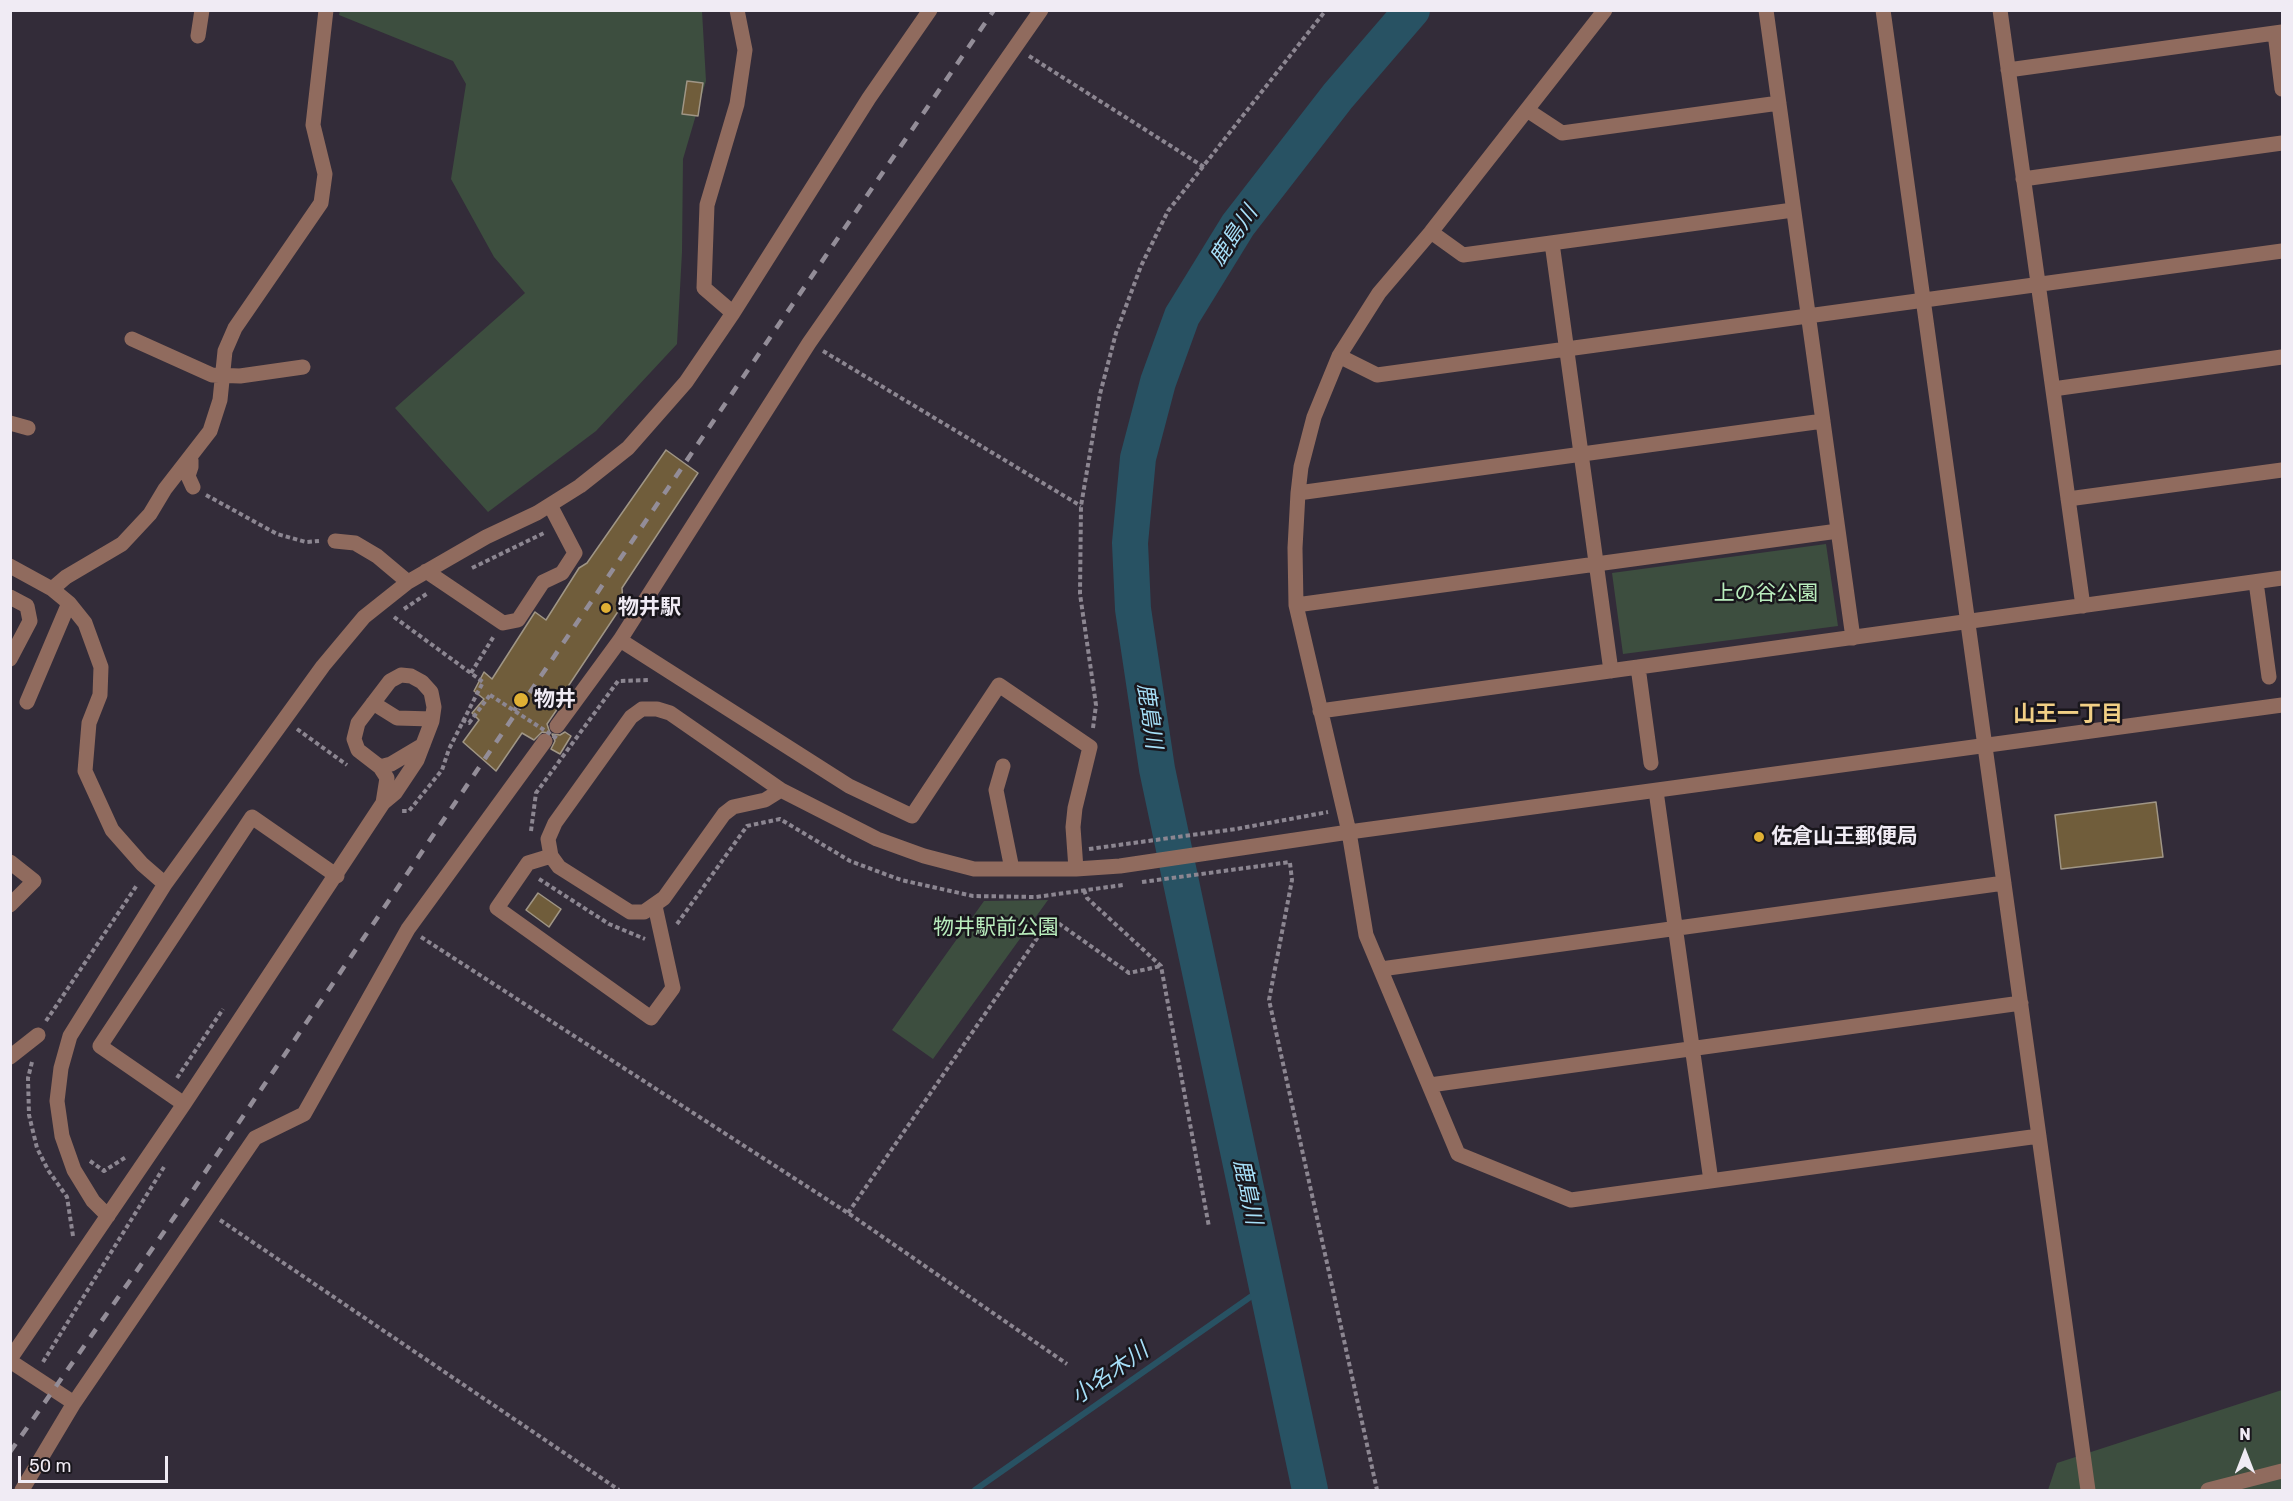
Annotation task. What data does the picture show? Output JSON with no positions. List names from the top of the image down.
{
  "districts": ["山王一丁目"],
  "water": ["鹿島川", "小名木川"],
  "parks": ["上の谷公園", "物井駅前公園"],
  "places": ["物井駅", "物井", "佐倉山王郵便局"],
  "scale_bar": "50 m",
  "north": "top"
}
